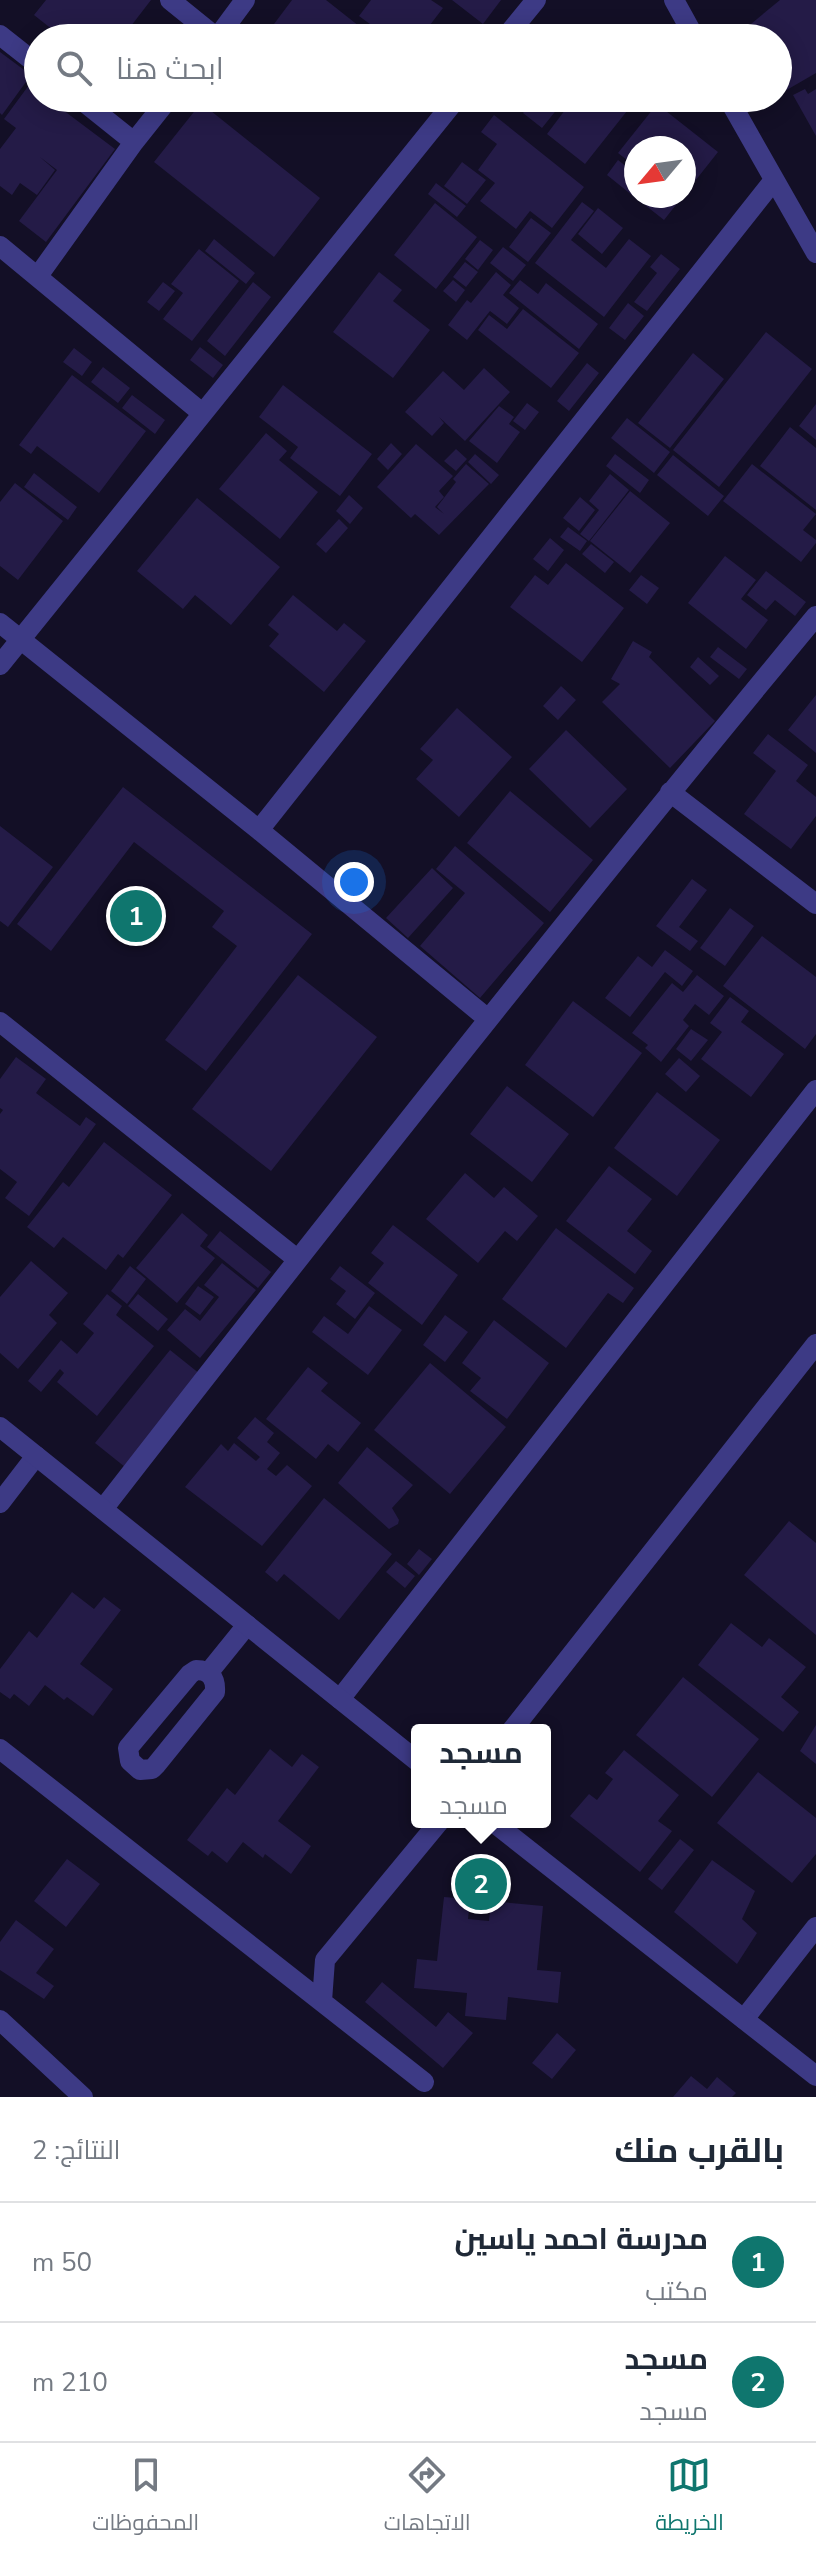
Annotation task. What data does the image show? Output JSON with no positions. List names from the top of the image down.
{
  "north": "bottom left",
  "page": {
    "search": "ابحث هنا",
    "pins": ["1", "2"],
    "popup": ["مسجد", "مسجد"],
    "heading": ["بالقرب منك", "النتائج: 2"],
    "list": [
      {
        "mark": "1",
        "name": "مدرسة احمد ياسين",
        "note": "مكتب",
        "value": "50 m"
      },
      {
        "mark": "2",
        "name": "مسجد",
        "note": "مسجد",
        "value": "210 m"
      }
    ],
    "nav": ["الخريطة", "الاتجاهات", "المحفوظات"]
  }
}
